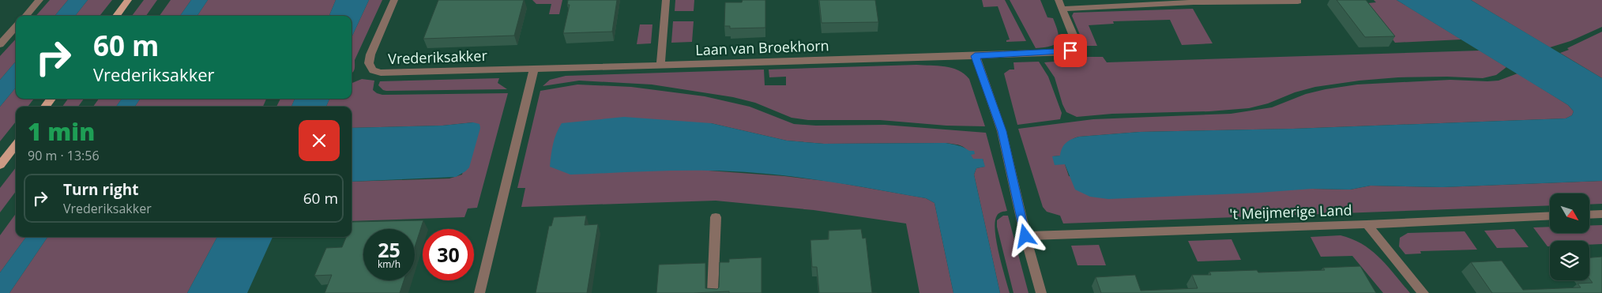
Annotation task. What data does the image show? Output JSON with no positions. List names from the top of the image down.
{
  "streets": {
    "street": ["Laan van Broekhorn", "Vrederiksakker", "'t Meijmerige Land"]
  },
  "crossings": [
    ["Laan van Broekhorn", "Vrederiksakker"]
  ],
  "north": "bottom right",
  "page": {
    "turn": ["60 m", "Vrederiksakker"],
    "heading": ["1 min", "90 m · 13:56"],
    "list": [
      {
        "name": "Turn right",
        "note": "Vrederiksakker",
        "value": "60 m"
      }
    ],
    "speed": "25 km/h",
    "limit": "30"
  }
}
